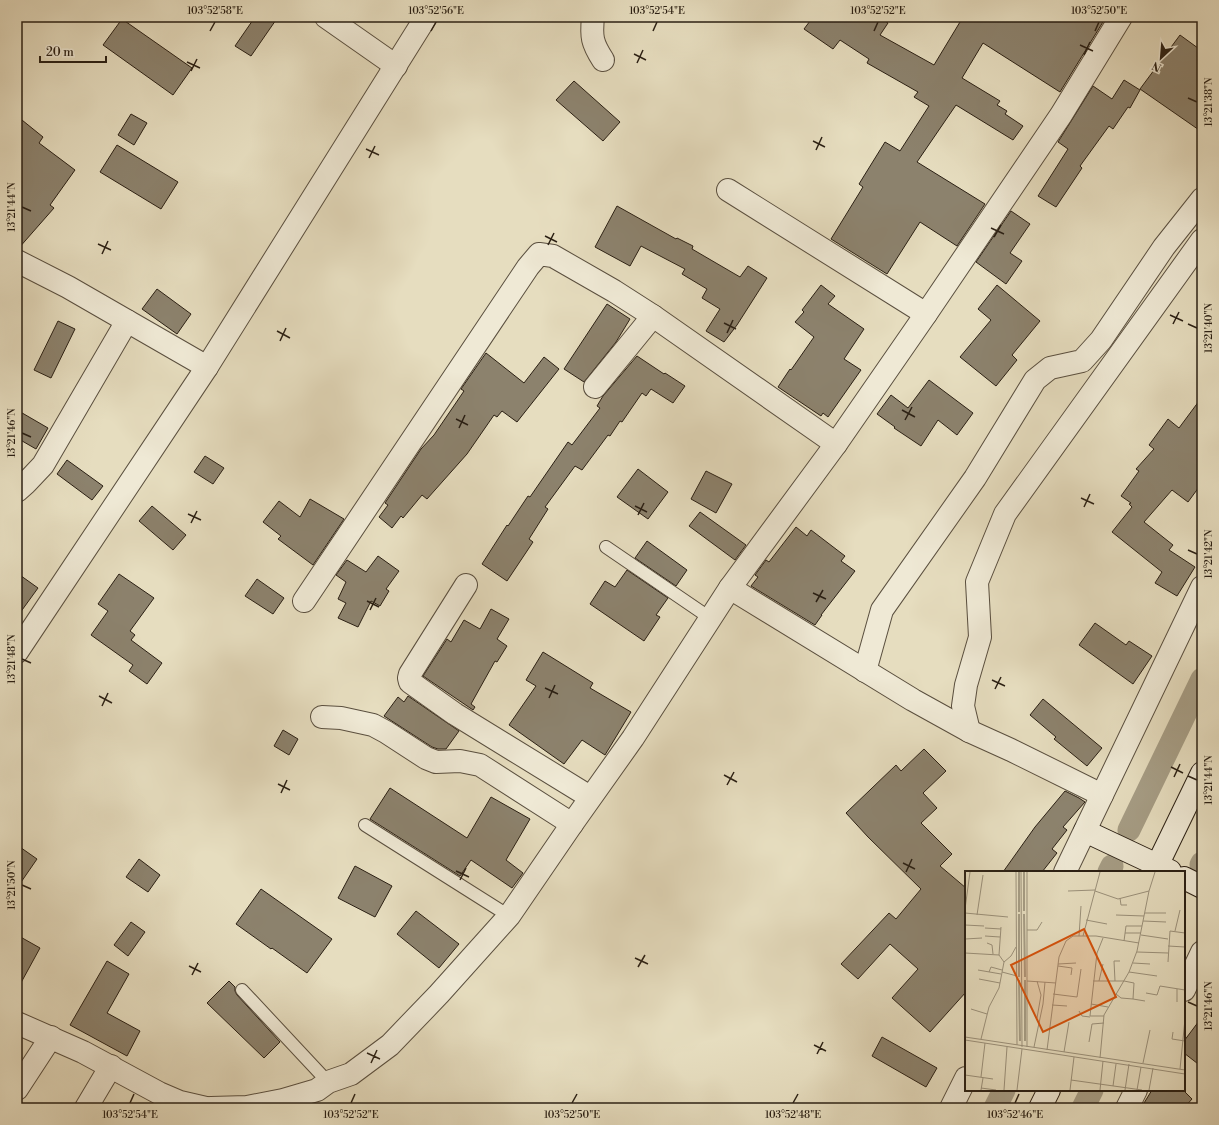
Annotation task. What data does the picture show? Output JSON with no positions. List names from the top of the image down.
{
  "scale_bar": "20 m",
  "north": "bottom left",
  "coordinates": [
    "103°52'58\"E",
    "103°52'56\"E",
    "103°52'54\"E",
    "103°52'52\"E",
    "103°52'50\"E",
    "13°21'38\"N",
    "13°21'44\"N",
    "13°21'40\"N",
    "13°21'46\"N",
    "13°21'42\"N",
    "13°21'48\"N",
    "13°21'50\"N",
    "103°52'48\"E",
    "103°52'46\"E"
  ]
}
